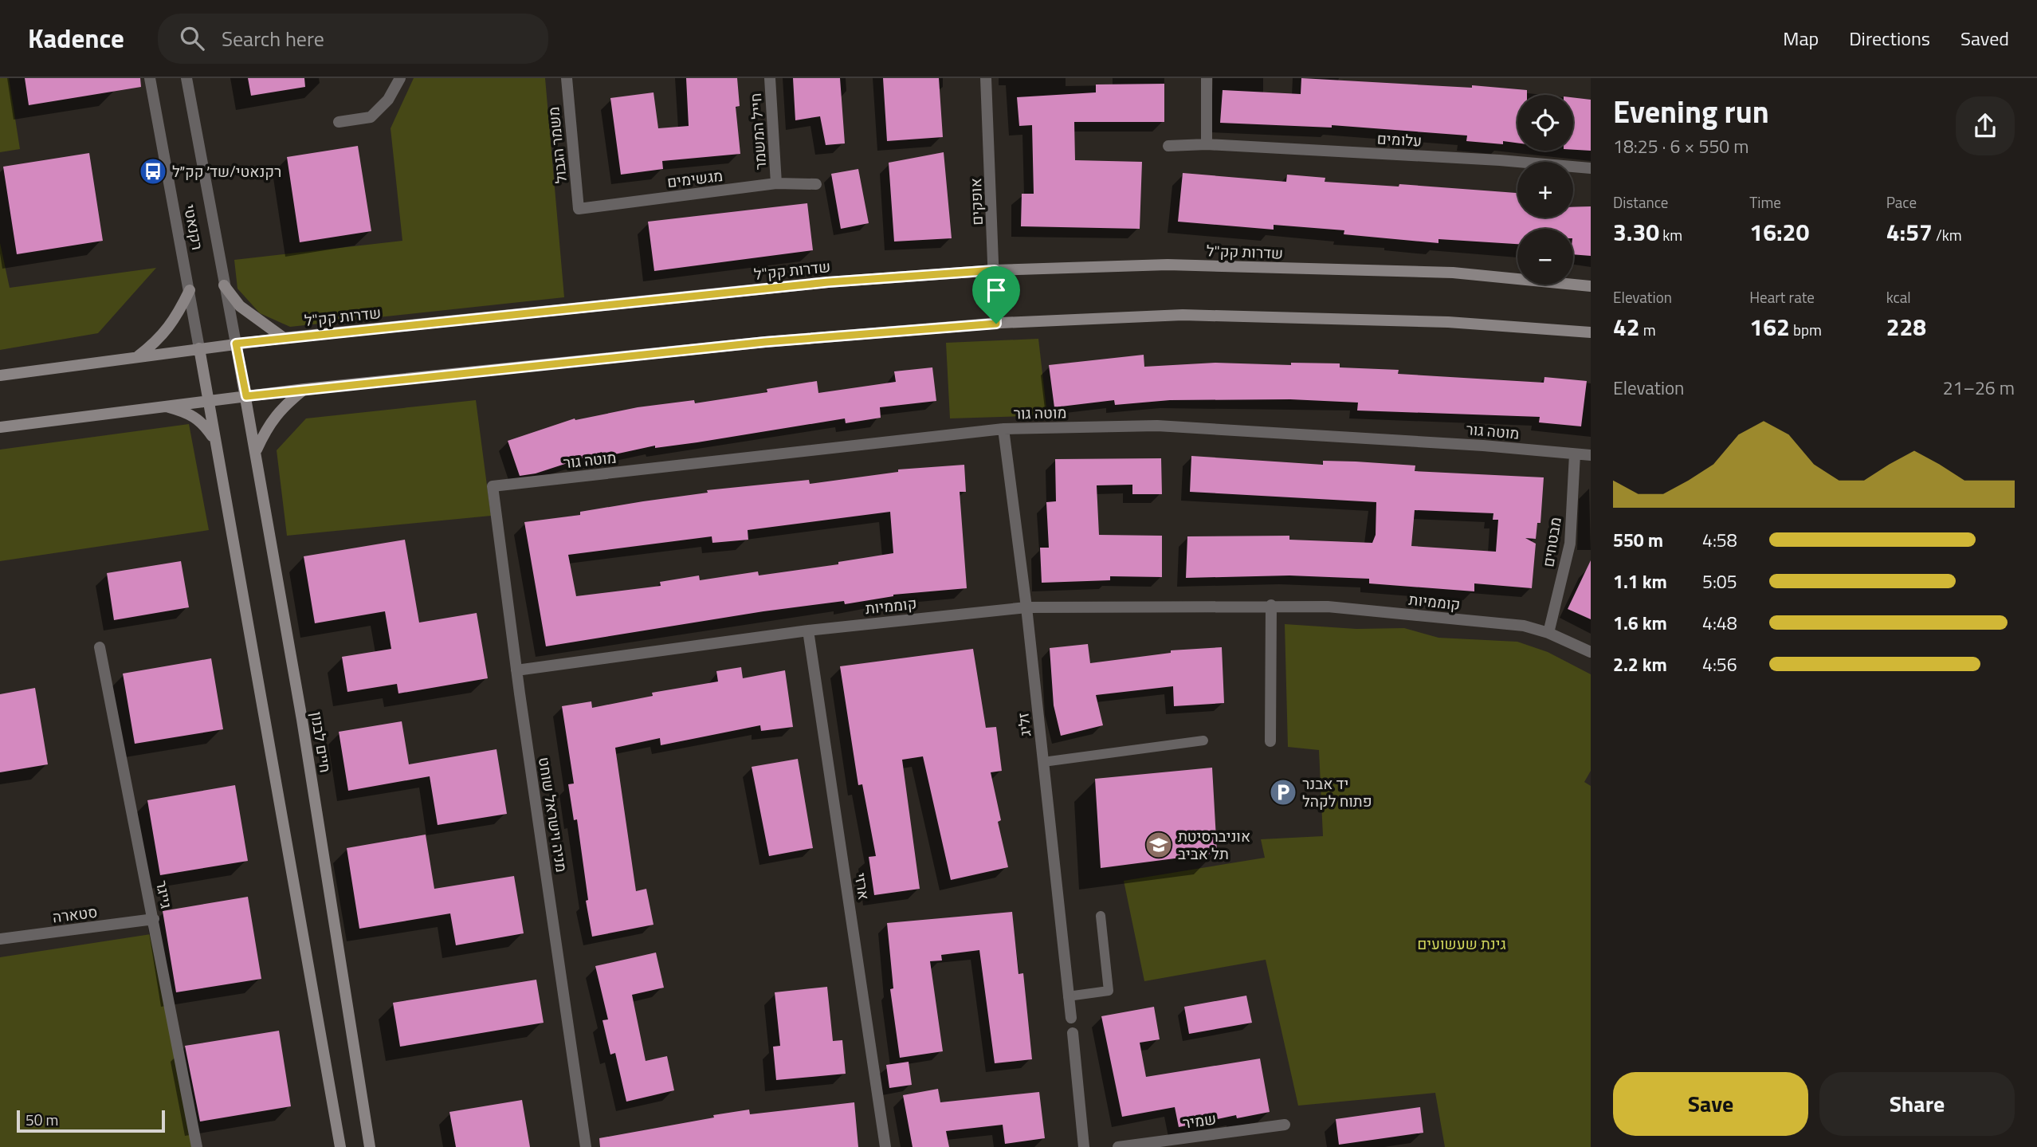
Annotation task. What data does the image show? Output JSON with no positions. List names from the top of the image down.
{
  "streets": {
    "main road": ["שדרות קק\"ל", "חיים לבנון"],
    "street": [
      "חייל המשמר",
      "עלומים",
      "משמר הגבול",
      "מגשימים",
      "אופקים",
      "רקנאטי",
      "מוטה גור",
      "מבטחים",
      "קוממיות",
      "זליג",
      "מניה וישראל שוחט",
      "ארזי",
      "גייגר",
      "סטארה",
      "שמיר"
    ]
  },
  "crossings": [
    ["חייל המשמר", "מגשימים"],
    ["משמר הגבול", "מגשימים"],
    ["אופקים", "שדרות קק\"ל"],
    ["רקנאטי", "שדרות קק\"ל"],
    ["רקנאטי", "חיים לבנון"],
    ["שדרות קק\"ל", "חיים לבנון"],
    ["מוטה גור", "מבטחים"],
    ["מוטה גור", "זליג"],
    ["מוטה גור", "מניה וישראל שוחט"],
    ["מבטחים", "קוממיות"],
    ["קוממיות", "זליג"],
    ["קוממיות", "מניה וישראל שוחט"],
    ["קוממיות", "ארזי"],
    ["גייגר", "סטארה"]
  ],
  "parks": ["גינת שעשועים"],
  "places": {
    "bus stop": ["רקנאטי/שד׳ קק״ל"],
    "parking": ["יד אבנר פתוח לקהל"],
    "school or university": ["אוניברסיטת תל אביב"]
  },
  "scale_bar": "50 m",
  "page": {
    "header": "Kadence",
    "search": "Search here",
    "nav": ["Map", "Directions", "Saved"],
    "heading": ["Evening run", "18:25 · 6 × 550 m"],
    "map_buttons": ["+", "−"],
    "stats": [
      ["Distance", "3.30 km"],
      ["Time", "16:20"],
      ["Pace", "4:57 /km"],
      ["Elevation", "42 m"],
      ["Heart rate", "162 bpm"],
      ["kcal", "228"]
    ],
    "chart": ["Elevation", "21–26 m"],
    "list": [
      {
        "name": "550 m",
        "note": "4:58"
      },
      {
        "name": "1.1 km",
        "note": "5:05"
      },
      {
        "name": "1.6 km",
        "note": "4:48"
      },
      {
        "name": "2.2 km",
        "note": "4:56"
      }
    ],
    "buttons": ["Save", "Share"],
    "scale": "50 m"
  }
}
